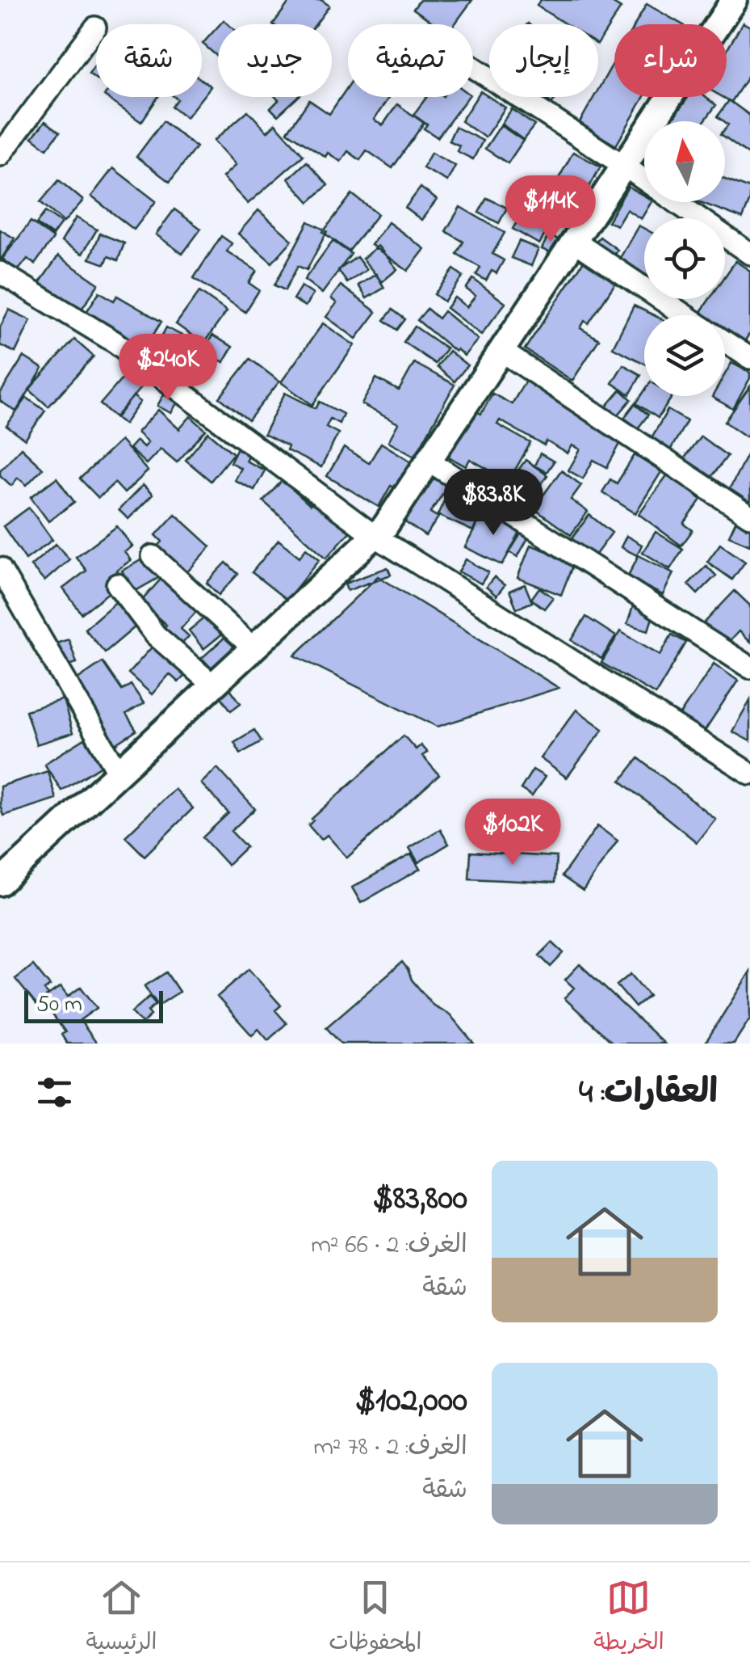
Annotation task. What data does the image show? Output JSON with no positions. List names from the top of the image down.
{
  "scale_bar": "50 m",
  "north": "top",
  "page": {
    "chip": [
      "شراء",
      "إيجار",
      "تصفية",
      "جديد",
      "شقة"
    ],
    "price": [
      "$114K",
      "$240K",
      "$83.8K",
      "$102K"
    ],
    "scale": "50 m",
    "heading": "العقارات: 4",
    "list": [
      {
        "name": "$83,800",
        "note": "الغرف: 2 · 66 m² · شقة"
      },
      {
        "name": "$102,000",
        "note": "الغرف: 2 · 78 m² · شقة"
      }
    ],
    "tabs": ["الخريطة", "المحفوظات", "الرئيسية"]
  }
}
